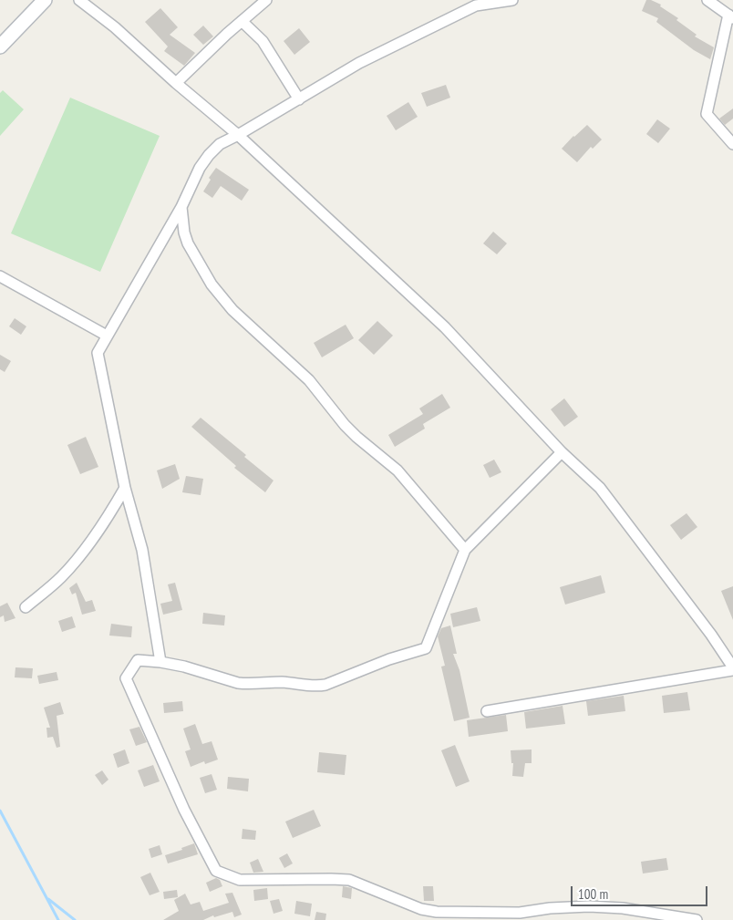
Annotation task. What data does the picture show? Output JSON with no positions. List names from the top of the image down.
{
  "scale_bar": "100 m"
}
